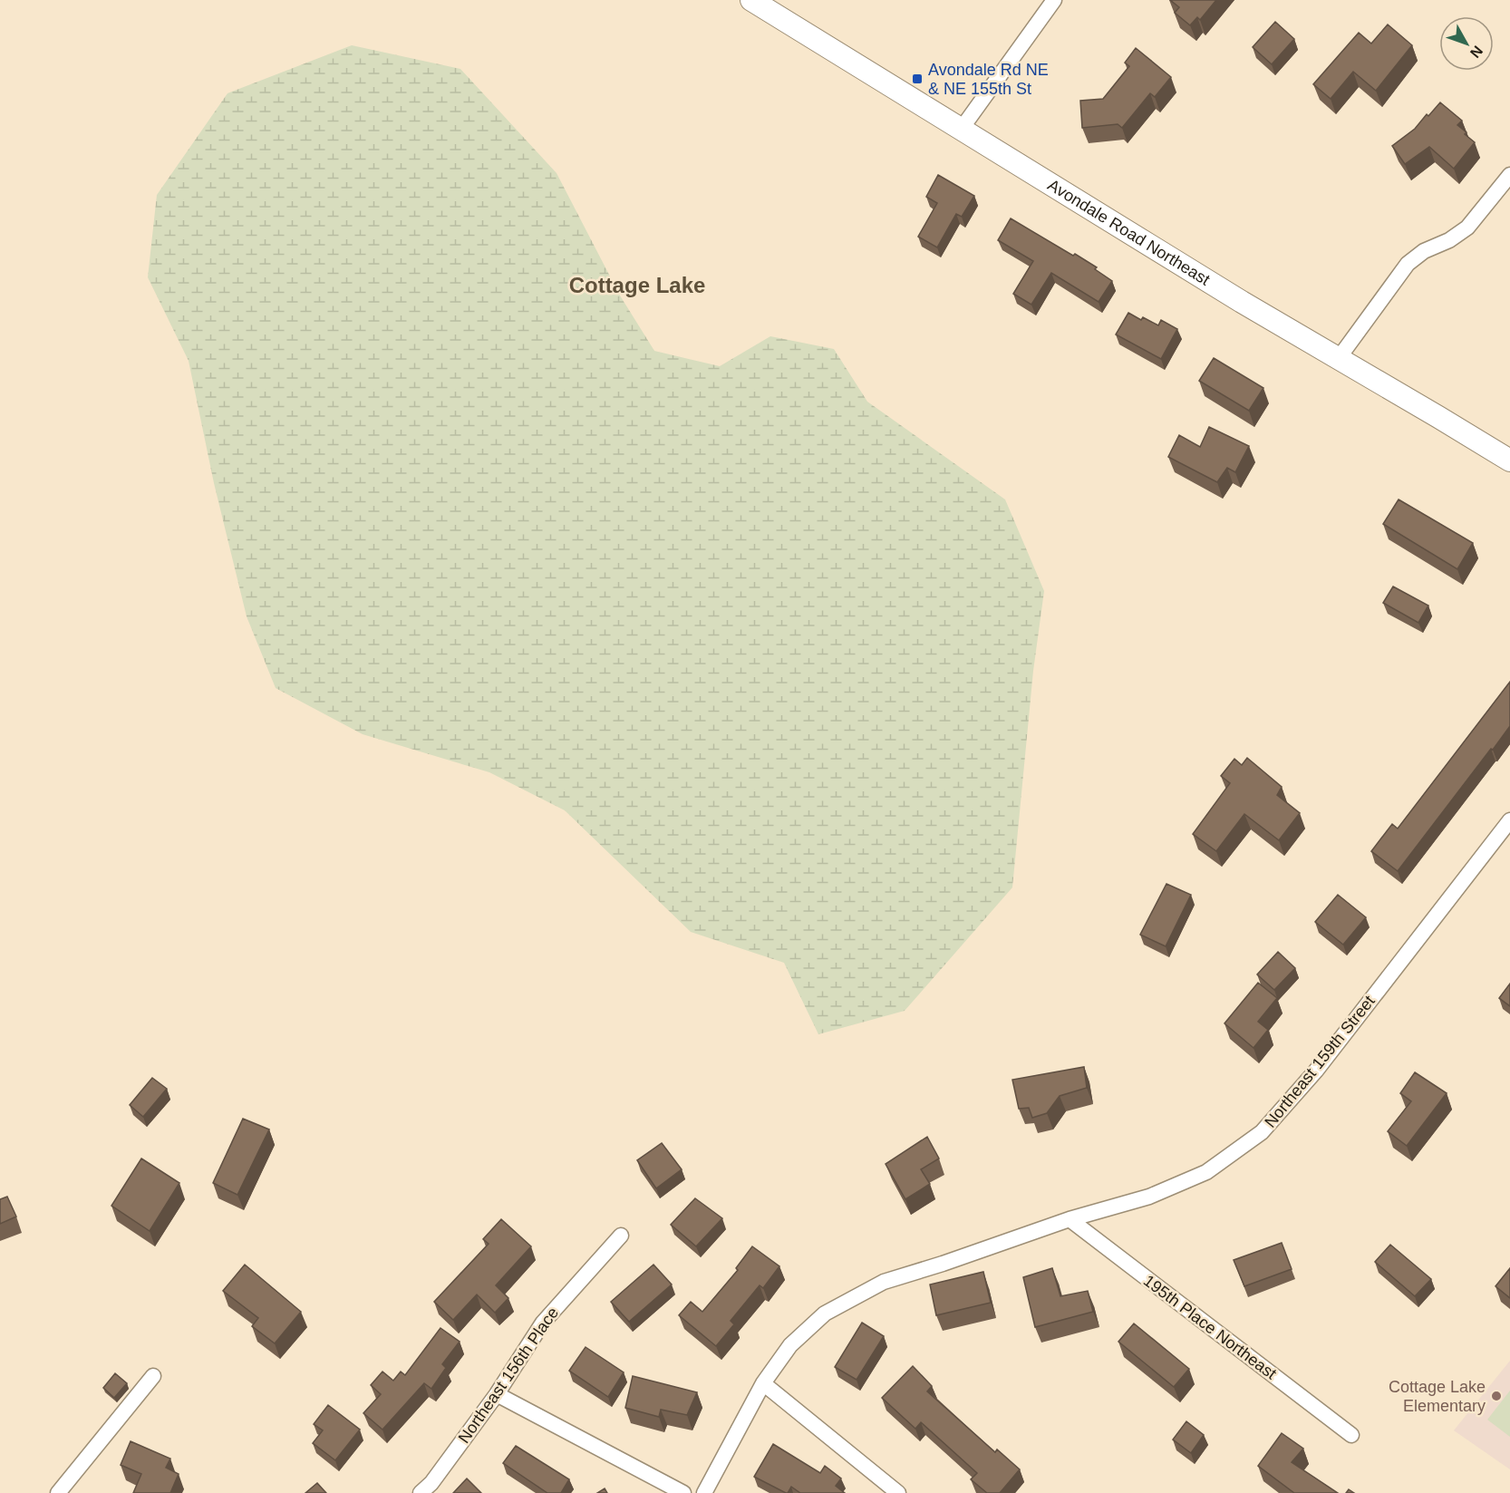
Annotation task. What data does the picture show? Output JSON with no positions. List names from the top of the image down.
{
  "streets": {
    "main road": ["Avondale Road Northeast"],
    "street": ["Northeast 159th Street", "195th Place Northeast", "Northeast 156th Place"]
  },
  "crossings": [
    ["Northeast 159th Street", "195th Place Northeast"]
  ],
  "districts": ["Cottage Lake"],
  "places": {
    "transit": ["Avondale Rd NE & NE 155th St"],
    "other": ["Cottage Lake Elementary"]
  },
  "north": "bottom right"
}
